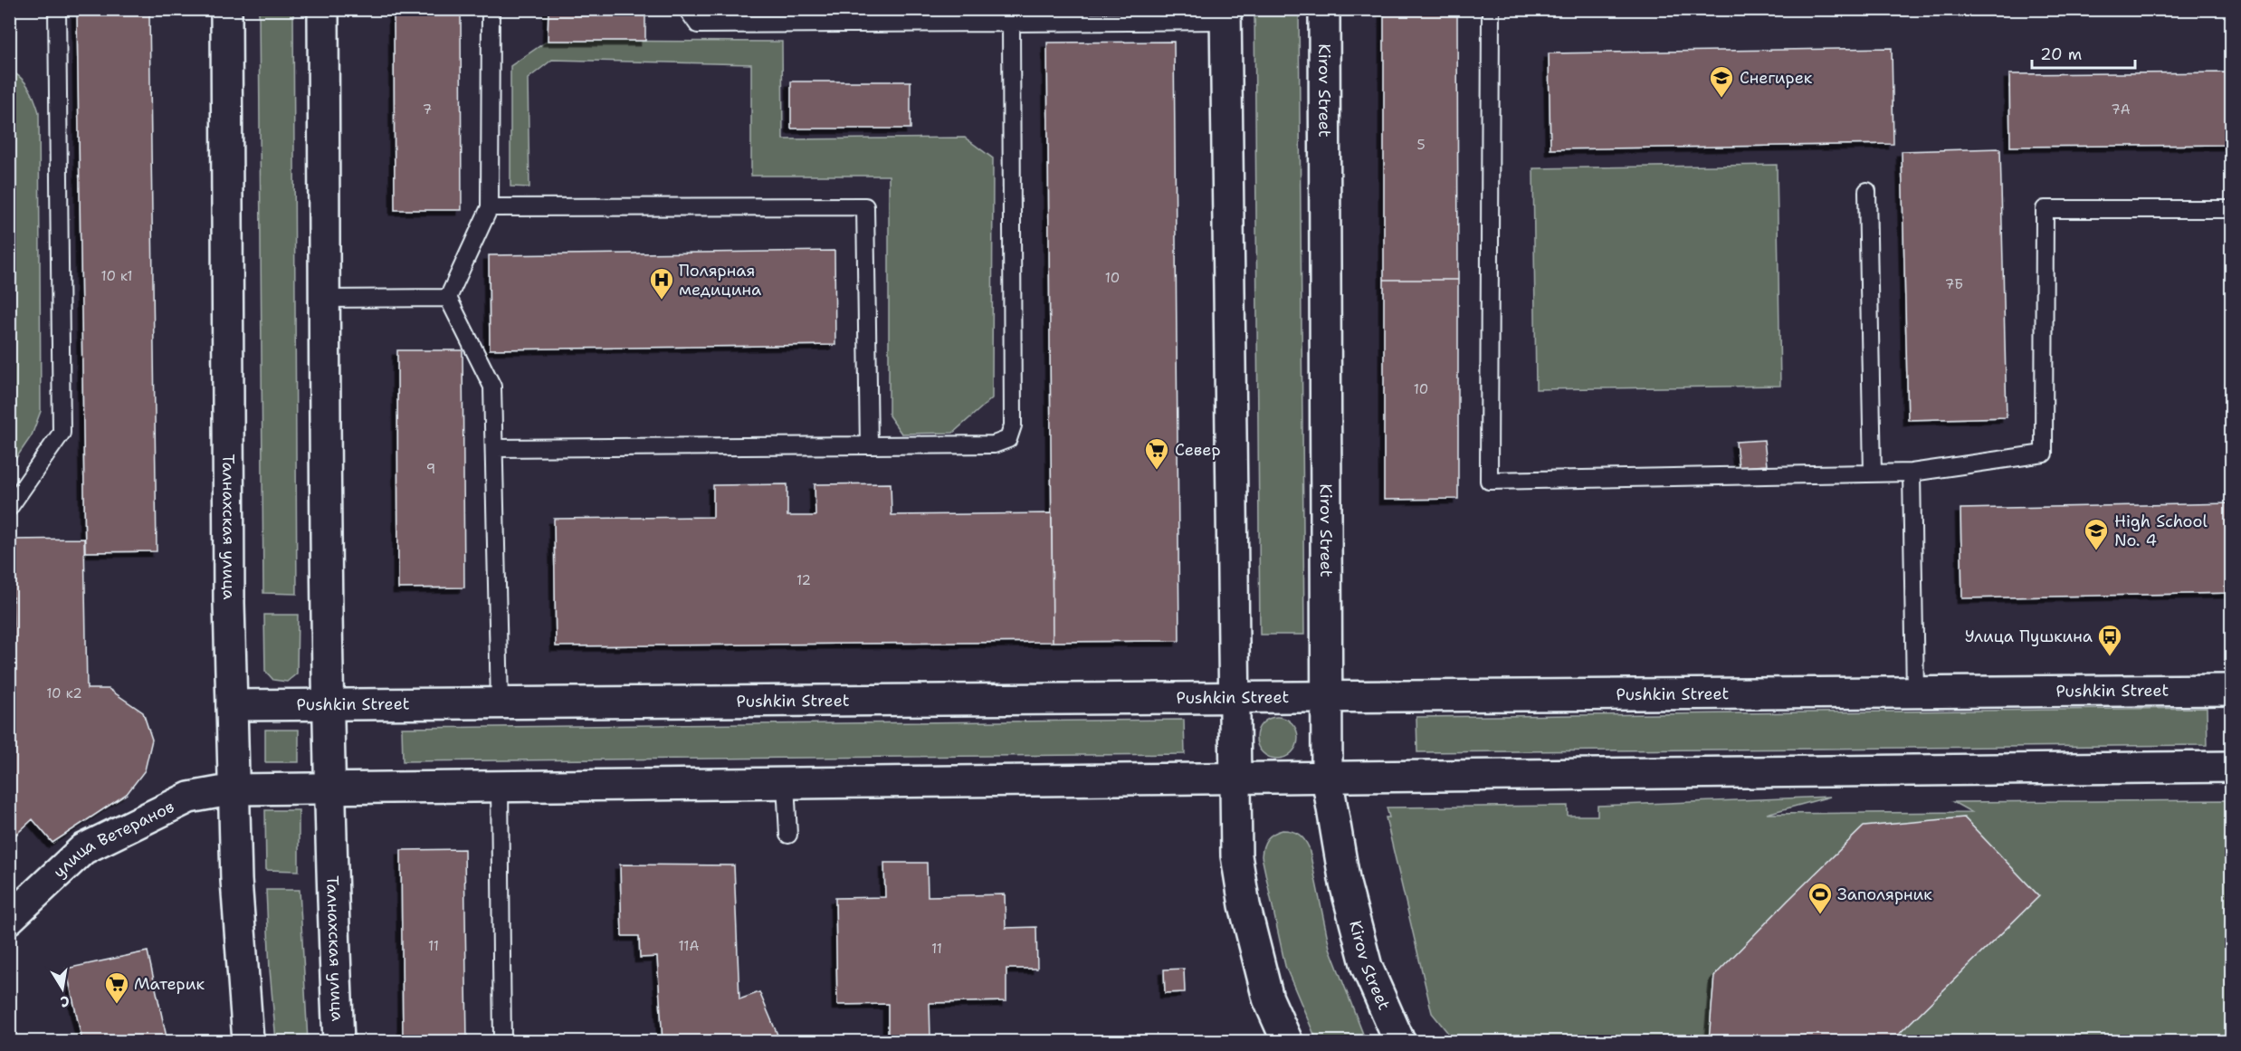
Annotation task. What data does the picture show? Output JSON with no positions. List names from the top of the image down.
{
  "streets": {
    "street": [
      "Kirov Street",
      "Талнахская улица",
      "Pushkin Street",
      "улица Ветеранов"
    ]
  },
  "crossings": [
    ["Kirov Street", "Pushkin Street"],
    ["Талнахская улица", "Pushkin Street"],
    ["Талнахская улица", "улица Ветеранов"]
  ],
  "places": {
    "school or university": ["Снегирек", "High School No. 4"],
    "hospital": ["Полярная медицина"],
    "supermarket": ["Север", "Материк"],
    "bus stop": ["Улица Пушкина"],
    "sports": ["Заполярник"]
  },
  "house_numbers": [
    "7",
    "7А",
    "5",
    "10 к1",
    "10",
    "7Б",
    "10",
    "9",
    "12",
    "10 к2",
    "11",
    "11А",
    "11"
  ],
  "scale_bar": "20 m",
  "north": "bottom"
}
